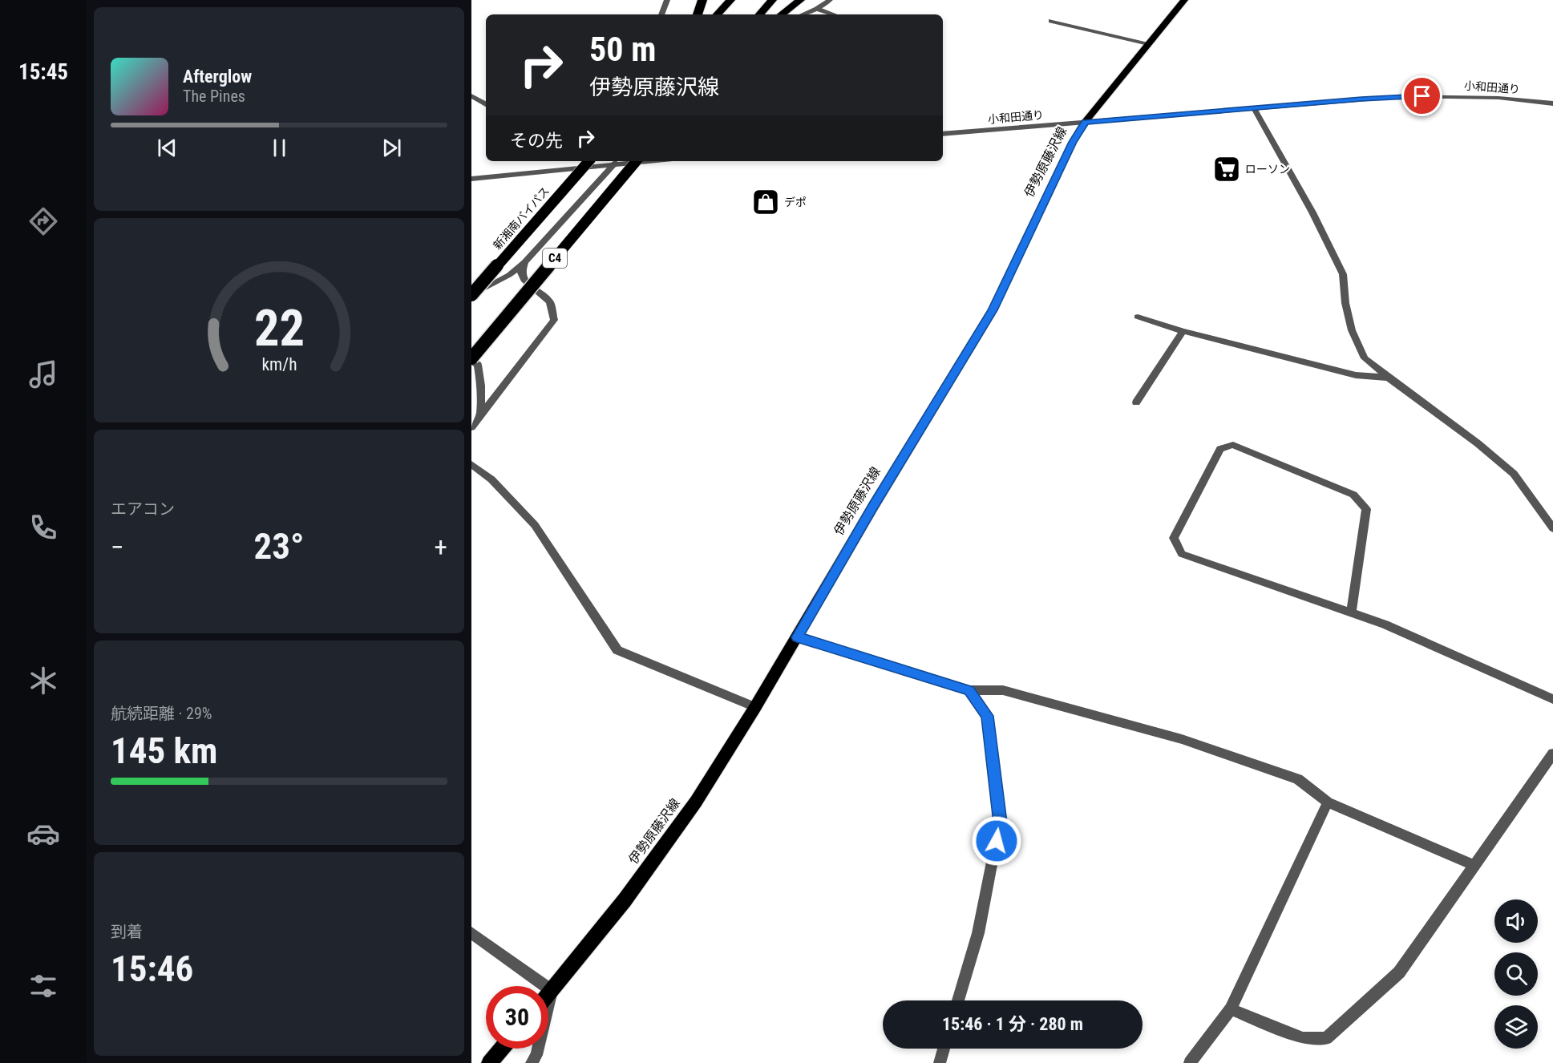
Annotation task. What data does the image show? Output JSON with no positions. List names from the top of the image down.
{
  "streets": {
    "highway": ["新湘南バイパス", "C4"],
    "main road": ["伊勢原藤沢線"],
    "street": ["小和田通り"]
  },
  "crossings": [
    ["小和田通り", "伊勢原藤沢線"]
  ],
  "places": {
    "supermarket": ["ローソン"],
    "shop": ["デポ"]
  },
  "page": {
    "tabs": "15:45",
    "turn": ["50 m", "伊勢原藤沢線"],
    "song": ["Afterglow", "The Pines"],
    "then": "その先",
    "tile": [
      "エアコン",
      ["航続距離 · 29%", "145 km"],
      ["到着", "15:46"]
    ],
    "heat": ["−", "23°", "+"],
    "limit": "30",
    "trip": "15:46 · 1 分 · 280 m",
    "gauge": ["22", "km/h"]
  }
}
